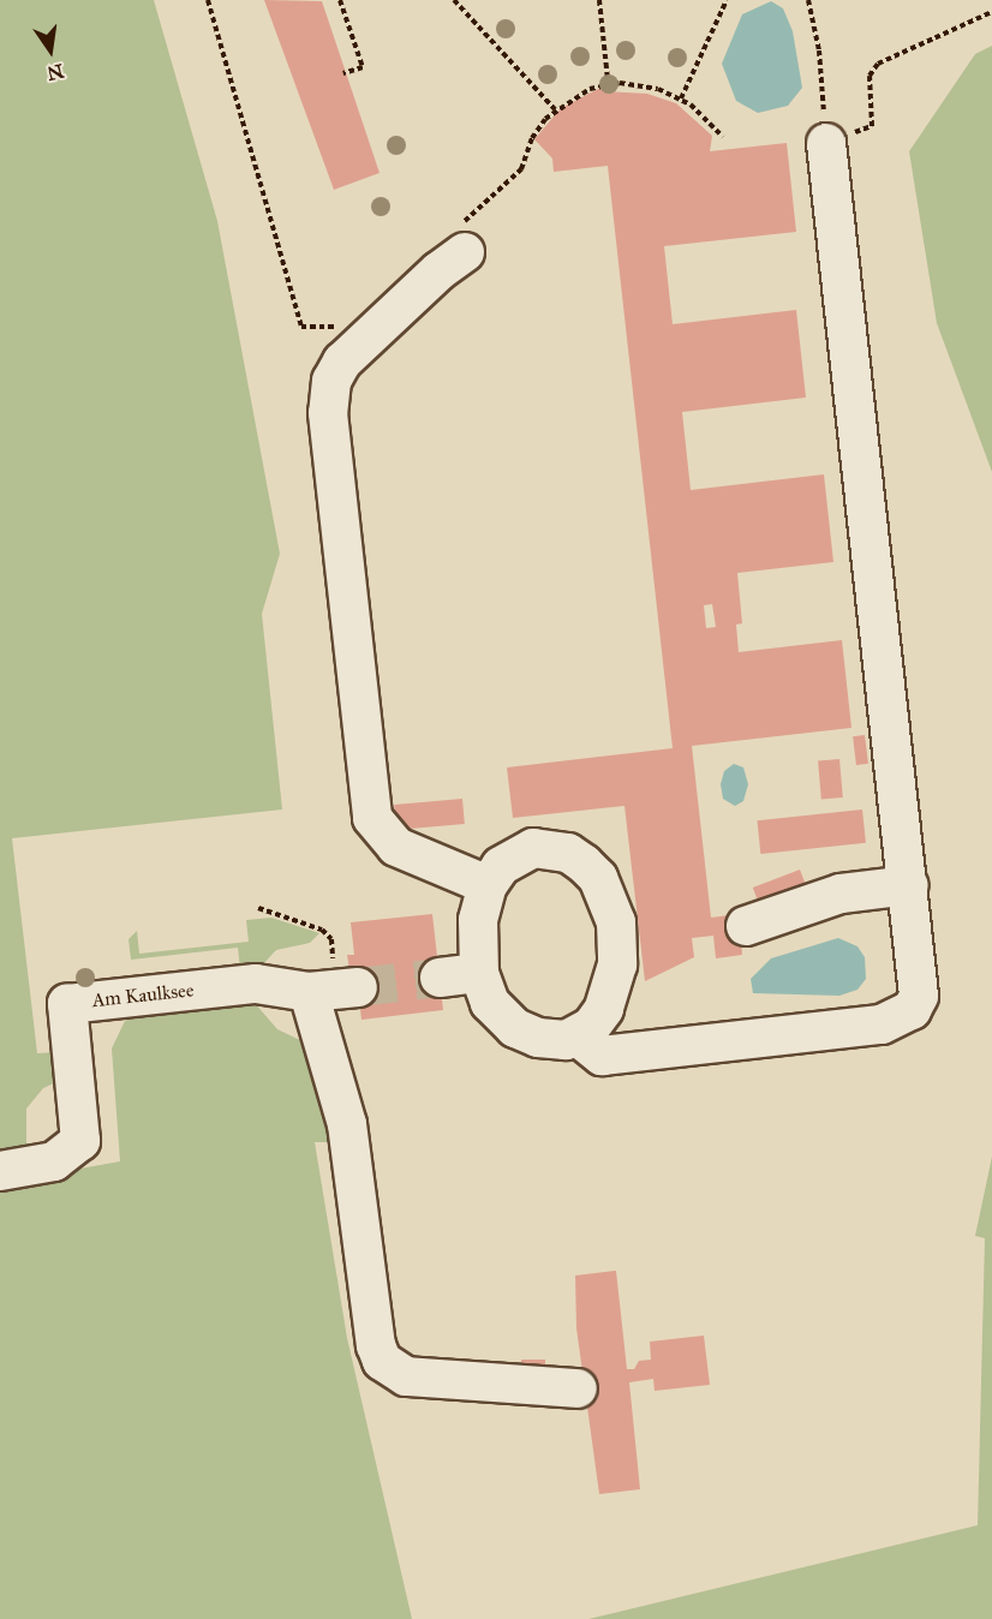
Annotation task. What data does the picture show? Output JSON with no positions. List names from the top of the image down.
{
  "streets": {
    "lane": ["Am Kaulksee"]
  },
  "north": "bottom"
}
